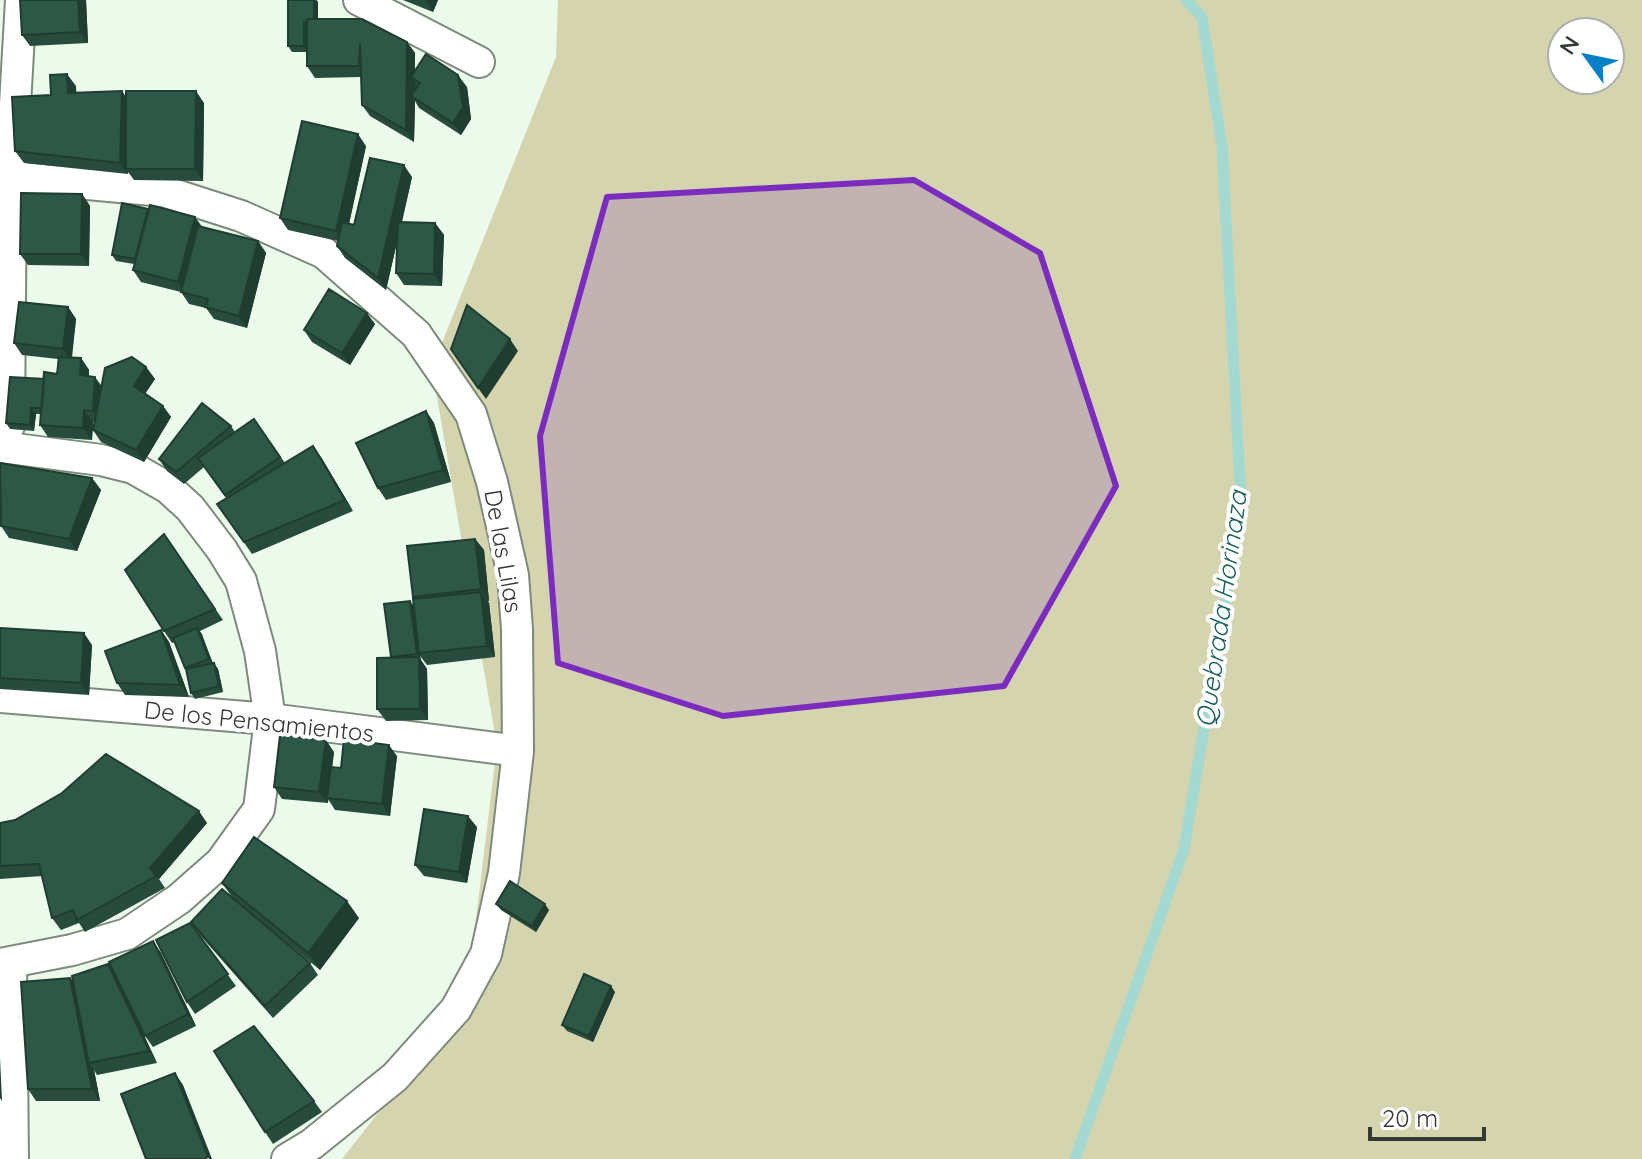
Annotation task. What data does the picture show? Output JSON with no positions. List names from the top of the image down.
{
  "streets": {
    "street": ["De las Lilas", "De los Pensamientos"]
  },
  "crossings": [
    ["De las Lilas", "De los Pensamientos"]
  ],
  "water": ["Quebrada Horinaza"],
  "scale_bar": "20 m",
  "north": "top left"
}
